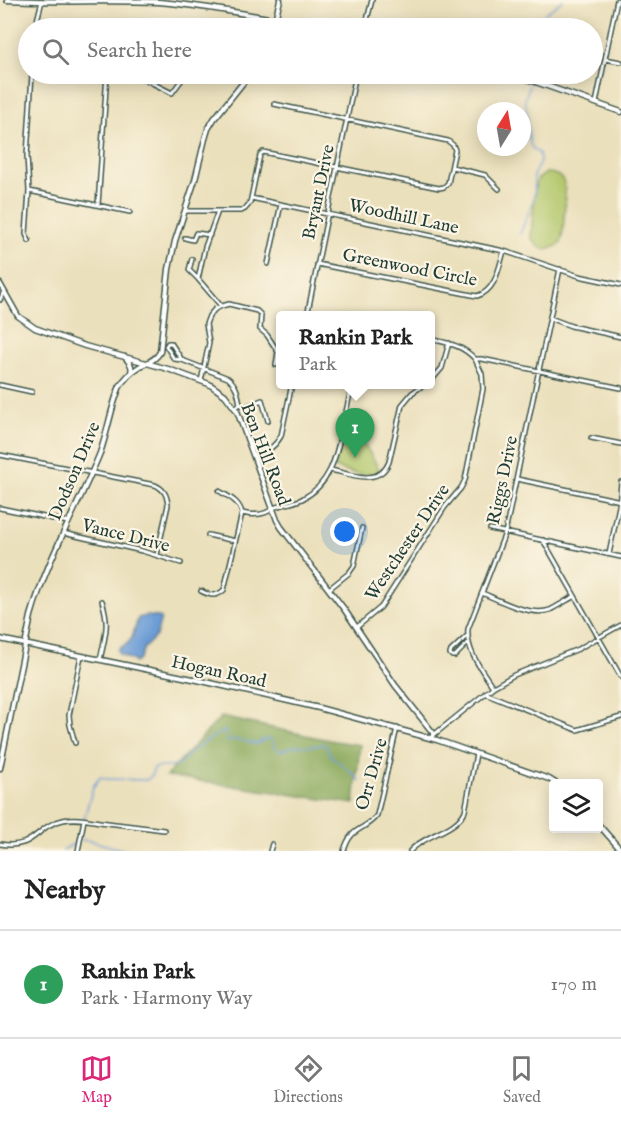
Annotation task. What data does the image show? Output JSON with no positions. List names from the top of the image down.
{
  "streets": {
    "street": [
      "Bryant Drive",
      "Woodhill Lane",
      "Greenwood Circle",
      "Ben Hill Road",
      "Dodson Drive",
      "Riggs Drive",
      "Vance Drive",
      "Westchester Drive",
      "Hogan Road",
      "Orr Drive"
    ]
  },
  "crossings": [
    ["Bryant Drive", "Woodhill Lane"],
    ["Bryant Drive", "Greenwood Circle"],
    ["Woodhill Lane", "Greenwood Circle"],
    ["Woodhill Lane", "Riggs Drive"],
    ["Ben Hill Road", "Westchester Drive"],
    ["Ben Hill Road", "Hogan Road"],
    ["Dodson Drive", "Vance Drive"],
    ["Dodson Drive", "Hogan Road"],
    ["Hogan Road", "Orr Drive"]
  ],
  "north": "top",
  "page": {
    "search": "Search here",
    "popup": ["Rankin Park", "Park"],
    "pins": "1",
    "heading": "Nearby",
    "list": [
      {
        "mark": "1",
        "name": "Rankin Park",
        "note": "Park · Harmony Way",
        "value": "170 m"
      }
    ],
    "nav": ["Map", "Directions", "Saved"]
  }
}
